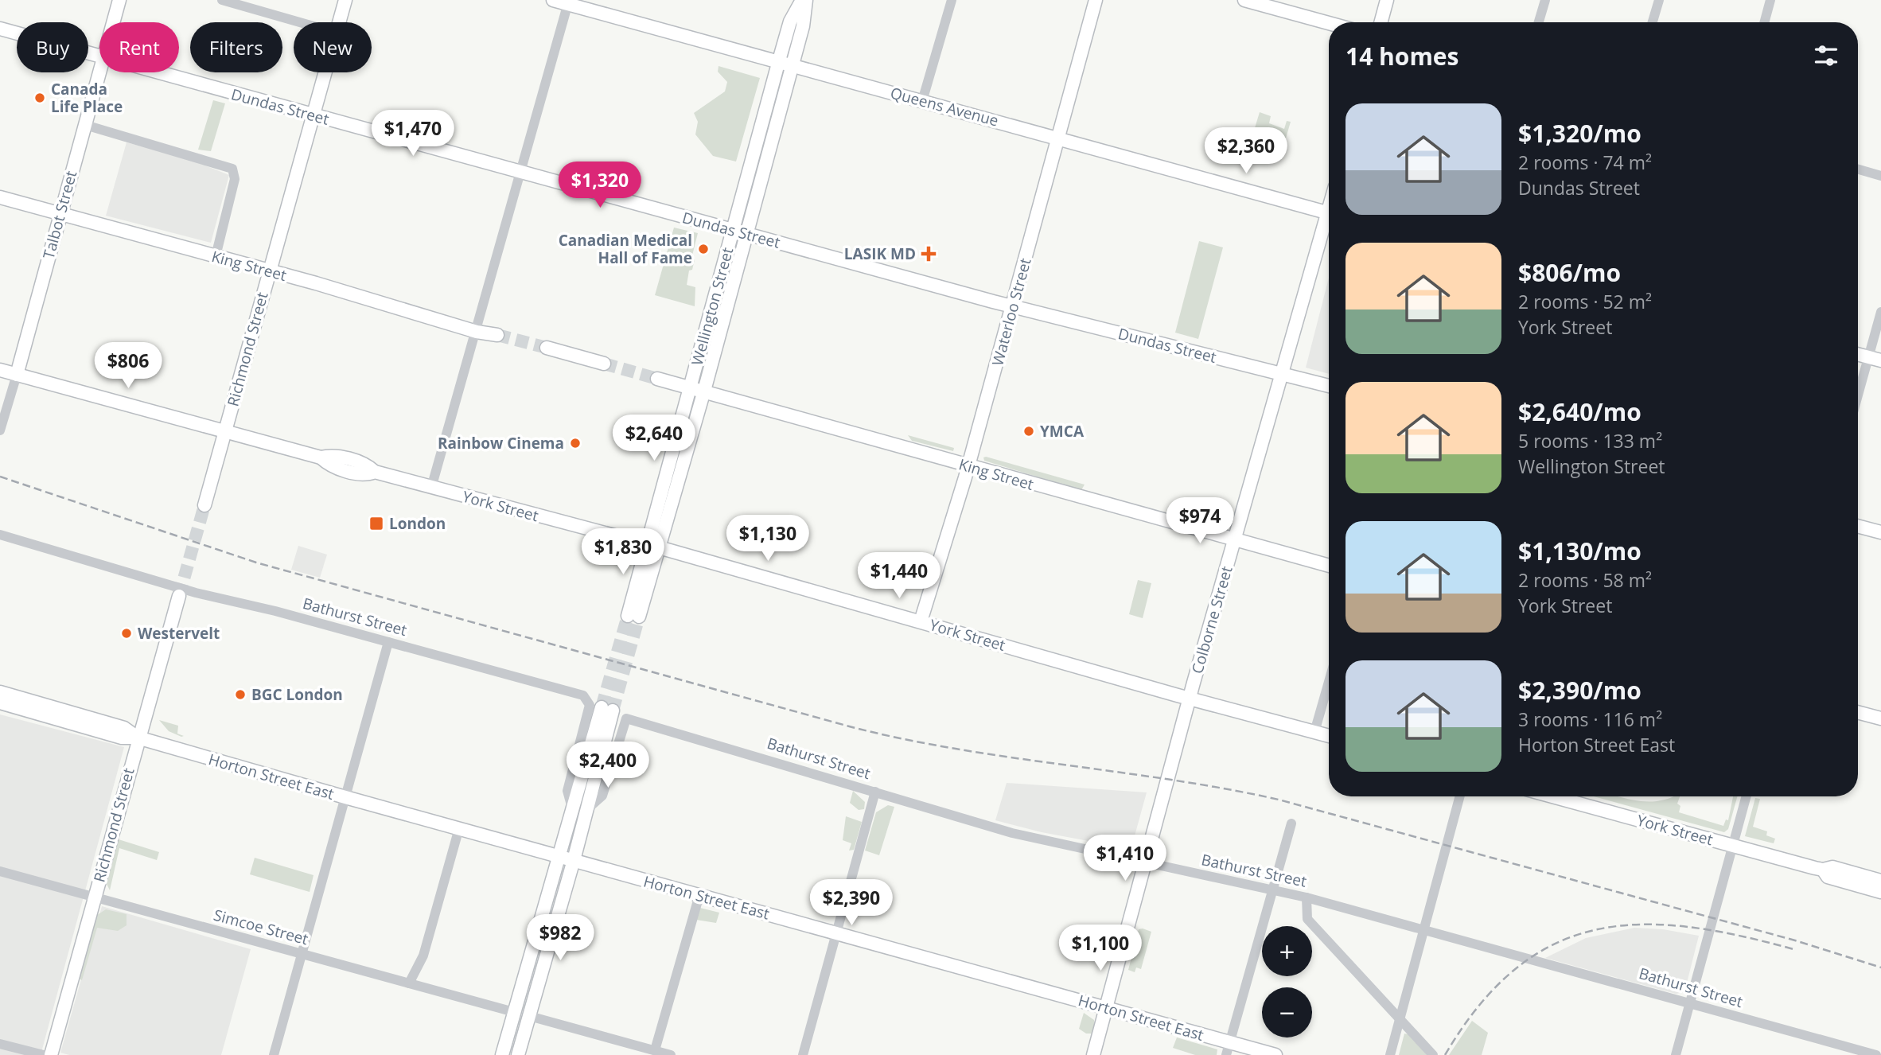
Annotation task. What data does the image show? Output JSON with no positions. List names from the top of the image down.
{
  "streets": {
    "main road": [
      "Dundas Street",
      "Queens Avenue",
      "Talbot Street",
      "King Street",
      "Wellington Street",
      "Waterloo Street",
      "Richmond Street",
      "York Street",
      "Colborne Street",
      "Horton Street East"
    ],
    "street": ["Bathurst Street", "Simcoe Street"]
  },
  "crossings": [
    ["Dundas Street", "Wellington Street"],
    ["Dundas Street", "Waterloo Street"],
    ["Dundas Street", "Richmond Street"],
    ["Dundas Street", "Colborne Street"],
    ["Queens Avenue", "Wellington Street"],
    ["Queens Avenue", "Waterloo Street"],
    ["Talbot Street", "King Street"],
    ["Talbot Street", "York Street"],
    ["King Street", "Wellington Street"],
    ["King Street", "Waterloo Street"],
    ["King Street", "Richmond Street"],
    ["King Street", "Colborne Street"],
    ["Wellington Street", "York Street"],
    ["Waterloo Street", "York Street"],
    ["Richmond Street", "York Street"],
    ["Richmond Street", "Horton Street East"],
    ["Richmond Street", "Simcoe Street"],
    ["York Street", "Colborne Street"],
    ["Bathurst Street", "Colborne Street"],
    ["Colborne Street", "Horton Street East"]
  ],
  "places": {
    "other": [
      "Canada Life Place",
      "Canadian Medical Hall of Fame",
      "YMCA",
      "Rainbow Cinema",
      "Westervelt",
      "BGC London"
    ],
    "health": ["LASIK MD"],
    "transit": ["London"]
  },
  "page": {
    "chip": [
      "Buy",
      "Rent",
      "Filters",
      "New"
    ],
    "heading": "14 homes",
    "list": [
      {
        "name": "$1,320/mo",
        "note": "2 rooms · 74 m² · Dundas Street"
      },
      {
        "name": "$806/mo",
        "note": "2 rooms · 52 m² · York Street"
      },
      {
        "name": "$2,640/mo",
        "note": "5 rooms · 133 m² · Wellington Street"
      },
      {
        "name": "$1,130/mo",
        "note": "2 rooms · 58 m² · York Street"
      },
      {
        "name": "$2,390/mo",
        "note": "3 rooms · 116 m² · Horton Street East"
      }
    ],
    "price": [
      "$1,470",
      "$2,360",
      "$1,320",
      "$806",
      "$2,640",
      "$974",
      "$1,130",
      "$1,830",
      "$1,440",
      "$2,400",
      "$1,410",
      "$2,390",
      "$982",
      "$1,100"
    ],
    "map_buttons": ["+", "−"]
  }
}
